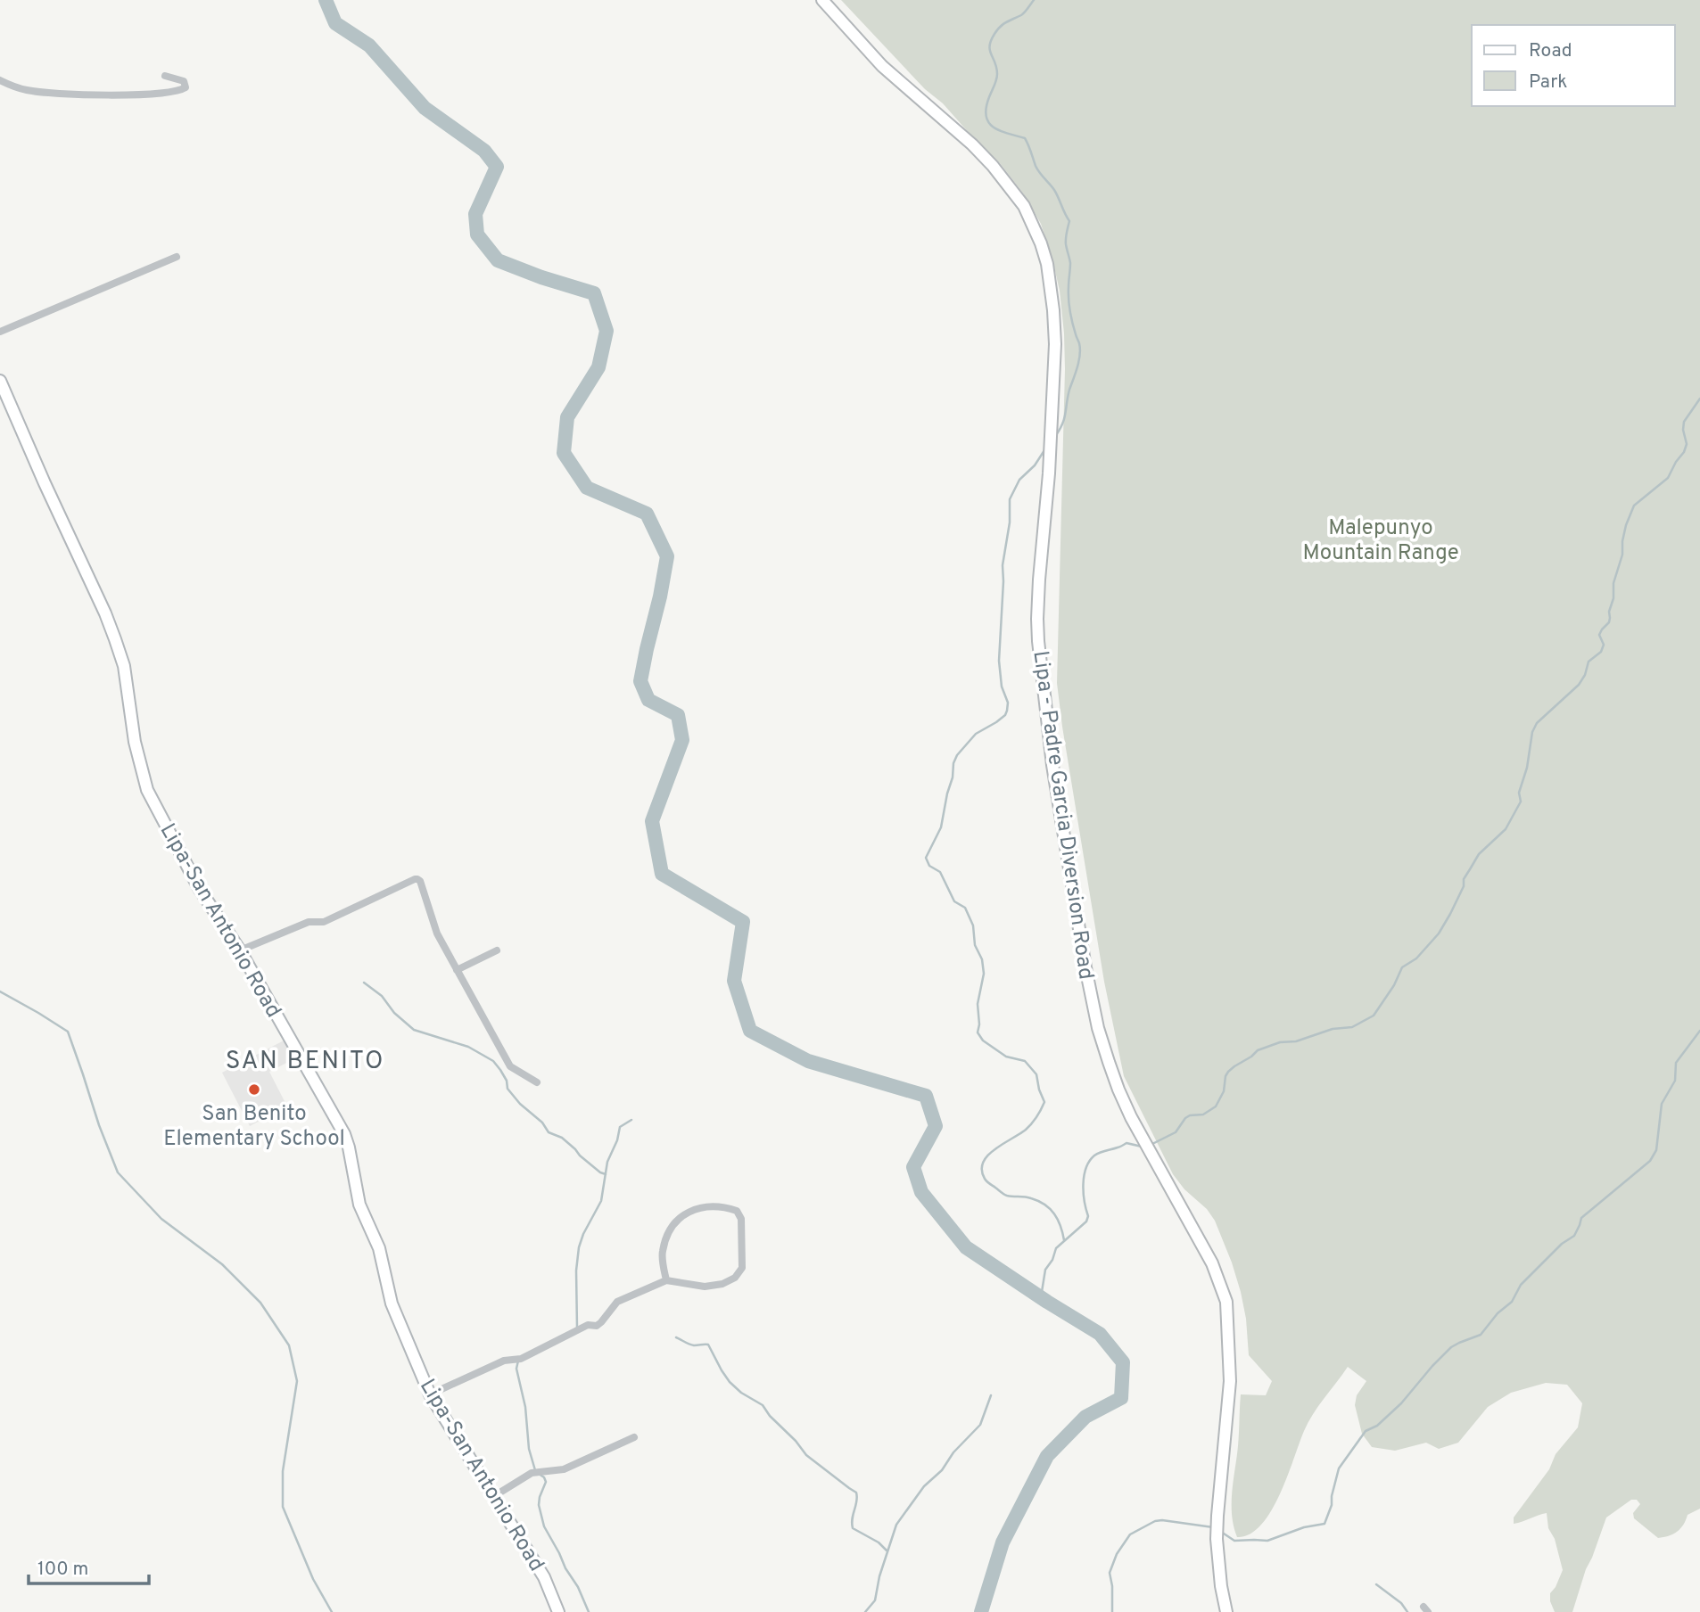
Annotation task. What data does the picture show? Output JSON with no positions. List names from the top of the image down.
{
  "streets": {
    "main road": ["Lipa - Padre Garcia Diversion Road", "Lipa-San Antonio Road"]
  },
  "districts": ["SAN BENITO"],
  "parks": ["Malepunyo Mountain Range"],
  "places": ["San Benito Elementary School"],
  "legend": ["Road", "Park"],
  "scale_bar": "100 m"
}
